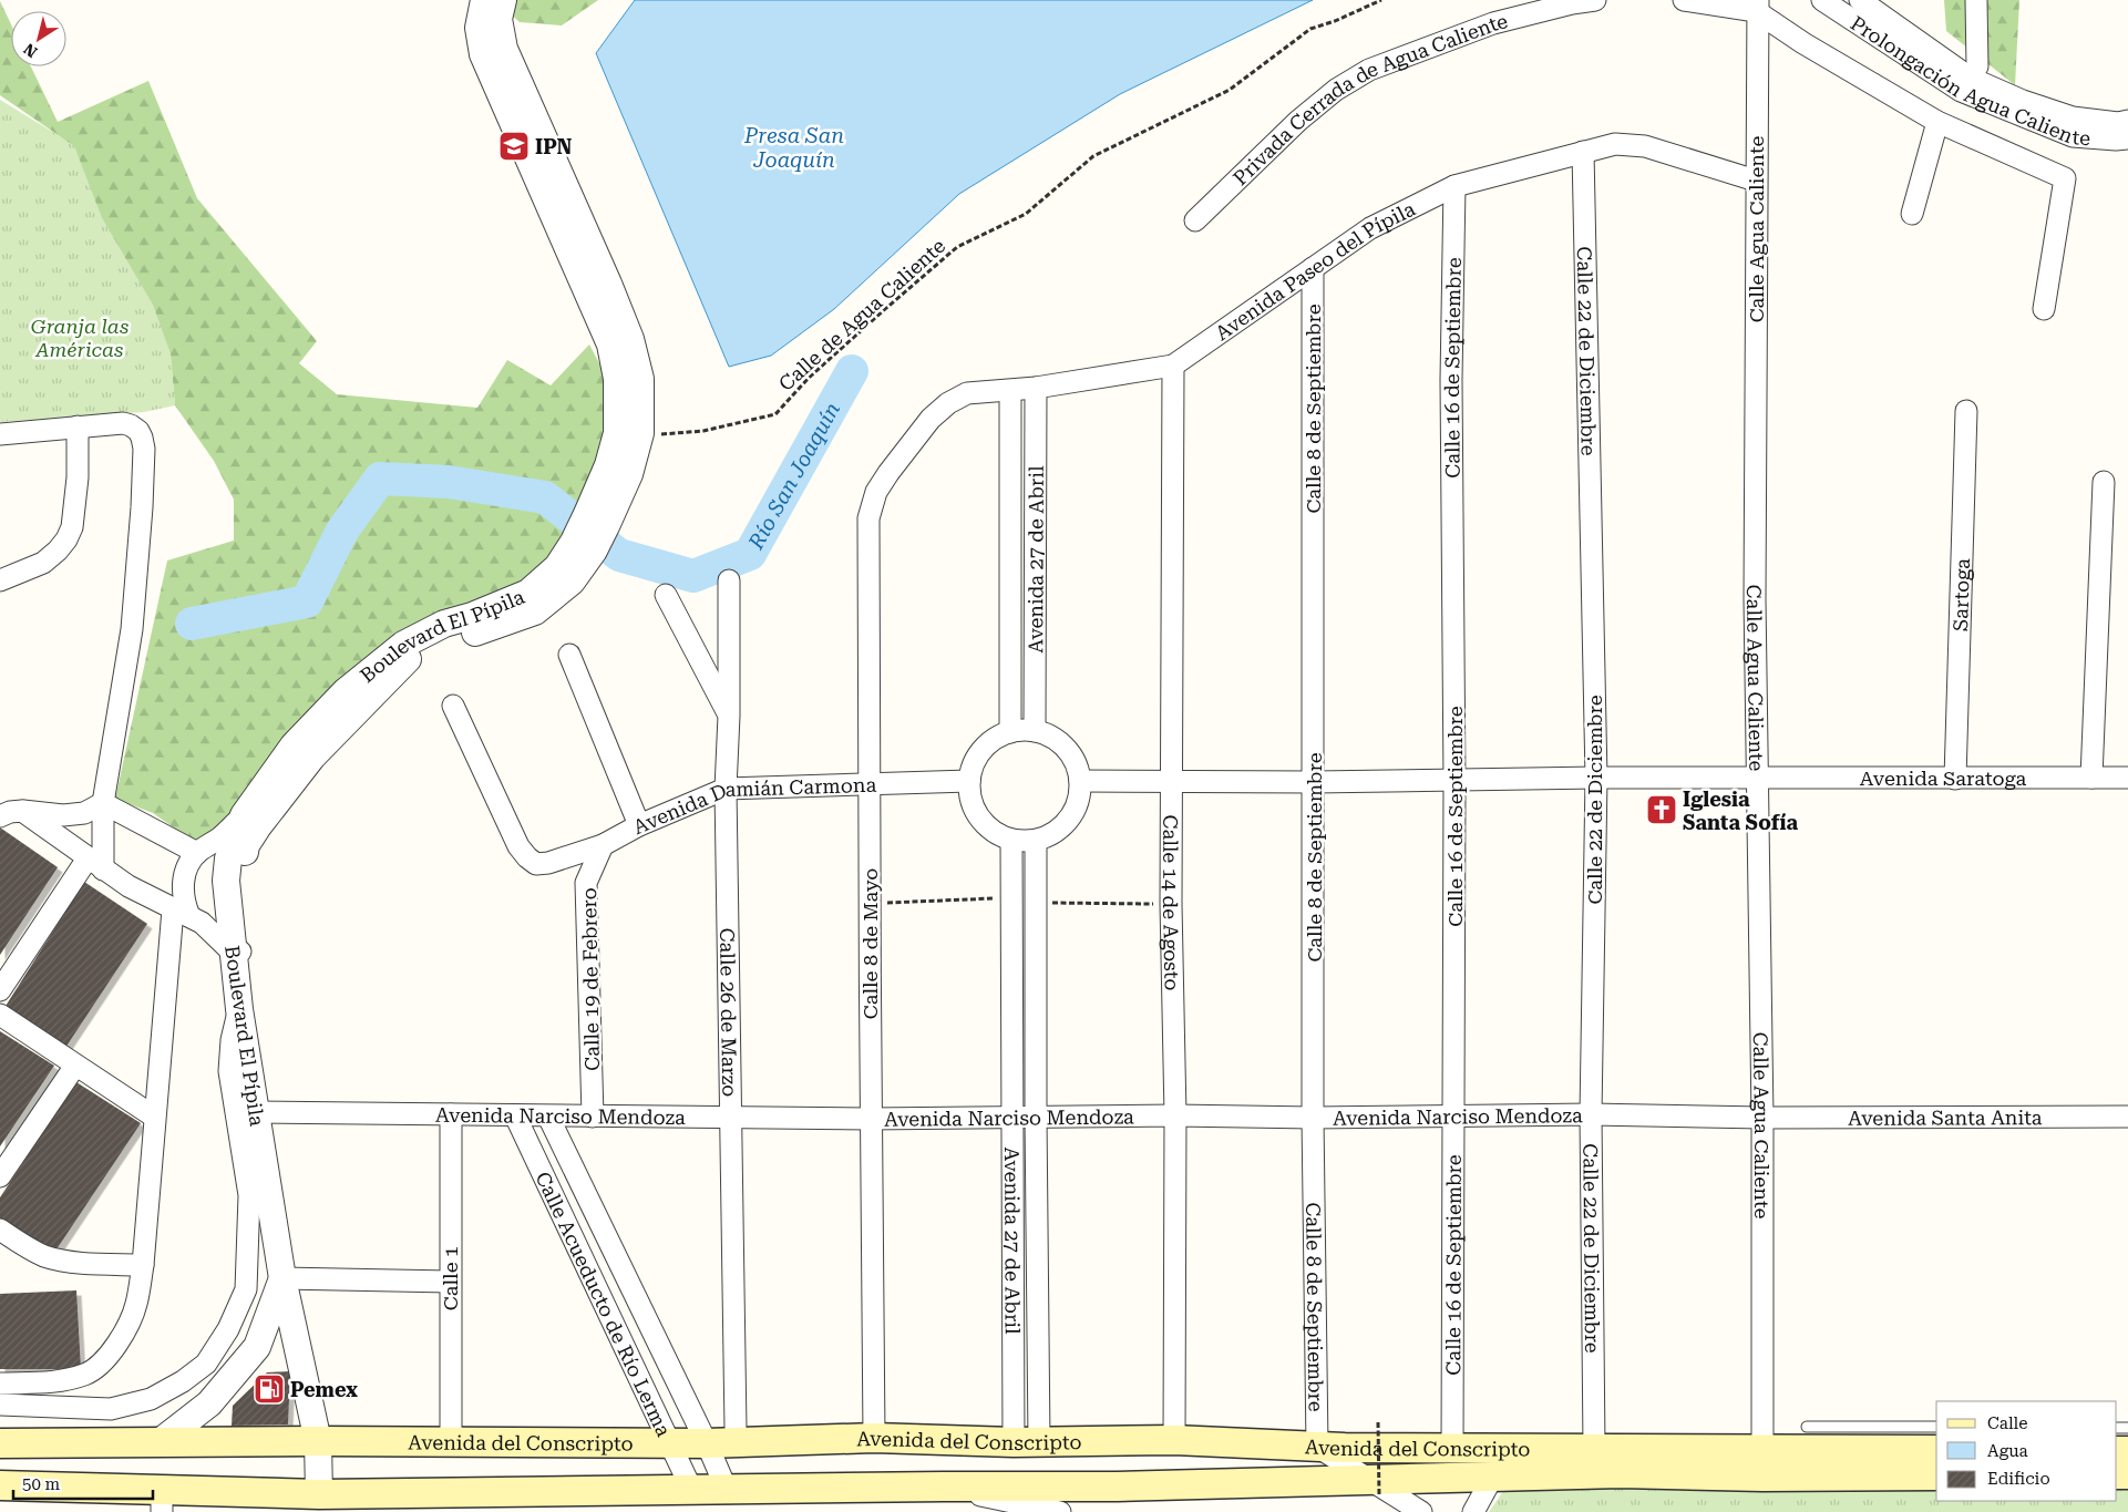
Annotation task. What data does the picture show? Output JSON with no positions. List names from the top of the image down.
{
  "streets": {
    "main road": ["Avenida del Conscripto"],
    "street": [
      "Prolongación Agua Caliente",
      "Privada Cerrada de Agua Caliente",
      "Calle Agua Caliente",
      "Avenida Paseo del Pípila",
      "Calle 22 de Diciembre",
      "Calle 16 de Septiembre",
      "Calle 8 de Septiembre",
      "Avenida 27 de Abril",
      "Sartoga",
      "Boulevard El Pípila",
      "Avenida Saratoga",
      "Avenida Damián Carmona",
      "Calle 14 de Agosto",
      "Calle 8 de Mayo",
      "Calle 19 de Febrero",
      "Calle 26 de Marzo",
      "Avenida Narciso Mendoza",
      "Avenida Santa Anita",
      "Calle 1",
      "Calle Acueducto de Río Lerma"
    ],
    "path": ["Calle de Agua Caliente"]
  },
  "crossings": [
    ["Calle Agua Caliente", "Avenida Paseo del Pípila"],
    ["Calle Agua Caliente", "Avenida Saratoga"],
    ["Calle Agua Caliente", "Avenida Narciso Mendoza"],
    ["Calle Agua Caliente", "Avenida Santa Anita"],
    ["Calle Agua Caliente", "Avenida del Conscripto"],
    ["Avenida Paseo del Pípila", "Calle 22 de Diciembre"],
    ["Avenida Paseo del Pípila", "Calle 16 de Septiembre"],
    ["Avenida Paseo del Pípila", "Calle 8 de Septiembre"],
    ["Avenida Paseo del Pípila", "Avenida 27 de Abril"],
    ["Avenida Paseo del Pípila", "Calle 14 de Agosto"],
    ["Avenida Paseo del Pípila", "Calle 8 de Mayo"],
    ["Calle 22 de Diciembre", "Avenida Narciso Mendoza"],
    ["Calle 22 de Diciembre", "Avenida del Conscripto"],
    ["Calle 16 de Septiembre", "Avenida Narciso Mendoza"],
    ["Calle 16 de Septiembre", "Avenida del Conscripto"],
    ["Calle 8 de Septiembre", "Avenida Narciso Mendoza"],
    ["Calle 8 de Septiembre", "Avenida del Conscripto"],
    ["Avenida 27 de Abril", "Avenida Damián Carmona"],
    ["Avenida 27 de Abril", "Avenida Narciso Mendoza"],
    ["Avenida 27 de Abril", "Avenida del Conscripto"],
    ["Sartoga", "Avenida Saratoga"],
    ["Boulevard El Pípila", "Avenida Narciso Mendoza"],
    ["Boulevard El Pípila", "Avenida del Conscripto"],
    ["Avenida Damián Carmona", "Calle 8 de Mayo"],
    ["Avenida Damián Carmona", "Calle 19 de Febrero"],
    ["Avenida Damián Carmona", "Calle 26 de Marzo"],
    ["Calle 14 de Agosto", "Avenida Narciso Mendoza"],
    ["Calle 14 de Agosto", "Avenida del Conscripto"],
    ["Calle 8 de Mayo", "Avenida Narciso Mendoza"],
    ["Calle 8 de Mayo", "Avenida del Conscripto"],
    ["Calle 19 de Febrero", "Avenida Narciso Mendoza"],
    ["Calle 26 de Marzo", "Avenida Narciso Mendoza"],
    ["Calle 26 de Marzo", "Avenida del Conscripto"],
    ["Avenida Narciso Mendoza", "Avenida Santa Anita"],
    ["Avenida Narciso Mendoza", "Calle 1"],
    ["Avenida Narciso Mendoza", "Calle Acueducto de Río Lerma"],
    ["Calle 1", "Avenida del Conscripto"],
    ["Calle Acueducto de Río Lerma", "Avenida del Conscripto"]
  ],
  "water": ["Presa San Joaquín", "Río San Joaquín"],
  "parks": ["Granja las Américas"],
  "places": {
    "school or university": ["IPN"],
    "church": ["Iglesia Santa Sofía"],
    "fuel station": ["Pemex"]
  },
  "legend": ["Calle", "Agua", "Edificio"],
  "scale_bar": "50 m",
  "north": "bottom left"
}
